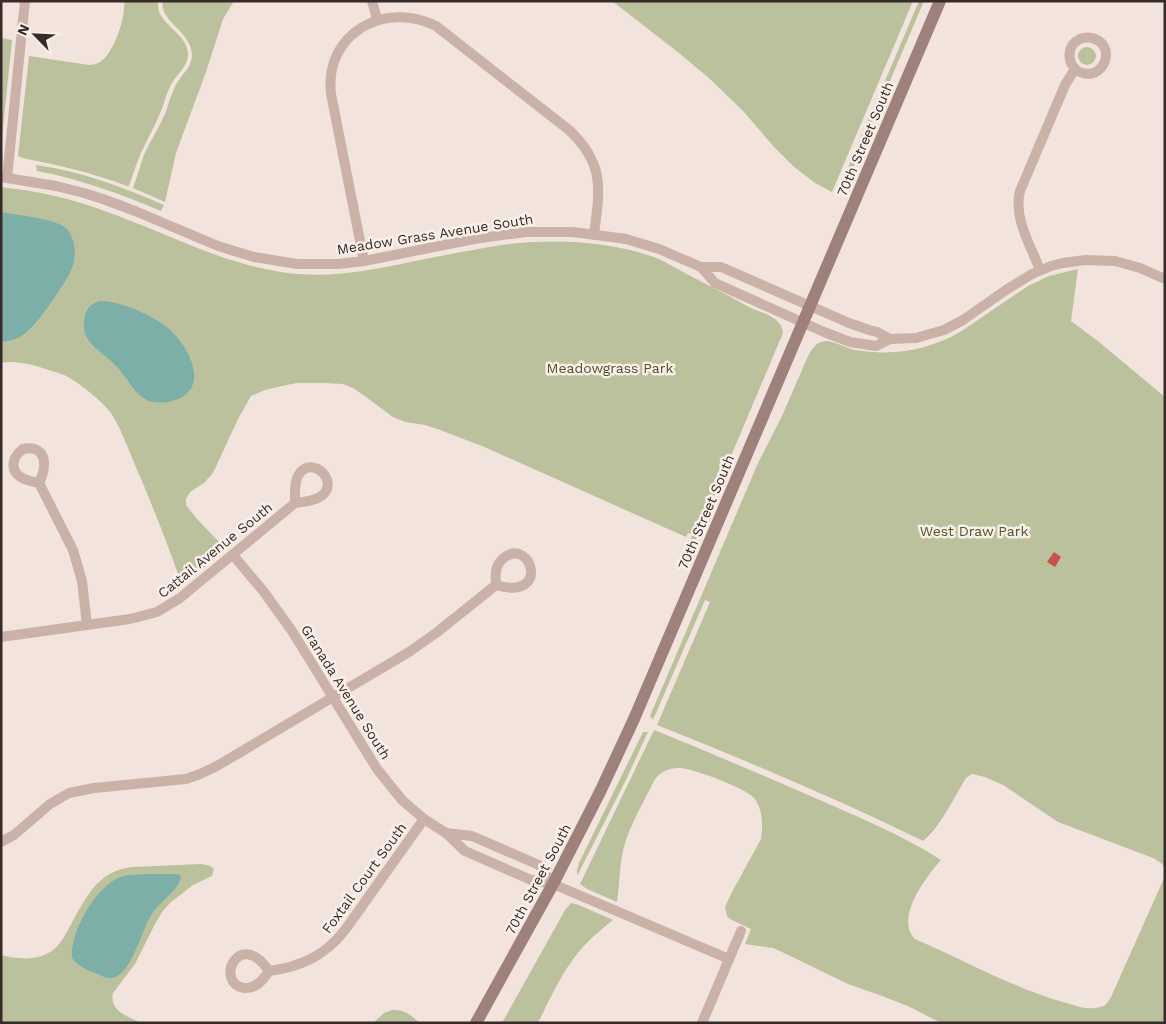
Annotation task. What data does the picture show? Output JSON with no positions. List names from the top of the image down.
{
  "streets": {
    "main road": ["70th Street South"],
    "street": [
      "Meadow Grass Avenue South",
      "Cattail Avenue South",
      "Granada Avenue South",
      "Foxtail Court South"
    ]
  },
  "crossings": [
    ["70th Street South", "Meadow Grass Avenue South"],
    ["70th Street South", "Granada Avenue South"],
    ["Cattail Avenue South", "Granada Avenue South"],
    ["Granada Avenue South", "Foxtail Court South"]
  ],
  "parks": ["Meadowgrass Park", "West Draw Park"],
  "north": "top left"
}
